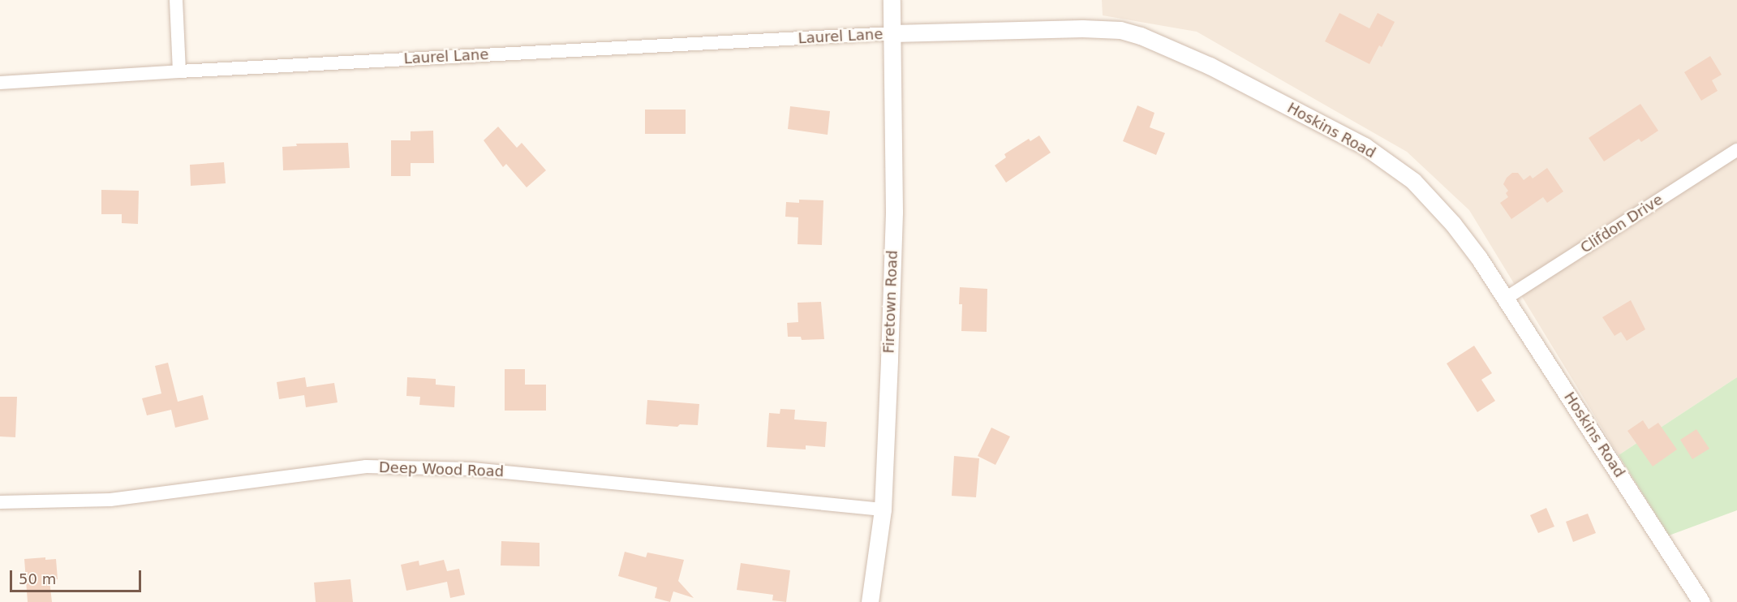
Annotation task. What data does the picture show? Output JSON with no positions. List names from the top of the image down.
{
  "streets": {
    "street": [
      "Laurel Lane",
      "Hoskins Road",
      "Clifdon Drive",
      "Firetown Road",
      "Deep Wood Road"
    ]
  },
  "crossings": [
    ["Laurel Lane", "Hoskins Road"],
    ["Laurel Lane", "Firetown Road"],
    ["Hoskins Road", "Clifdon Drive"],
    ["Hoskins Road", "Firetown Road"],
    ["Firetown Road", "Deep Wood Road"]
  ],
  "scale_bar": "50 m"
}
